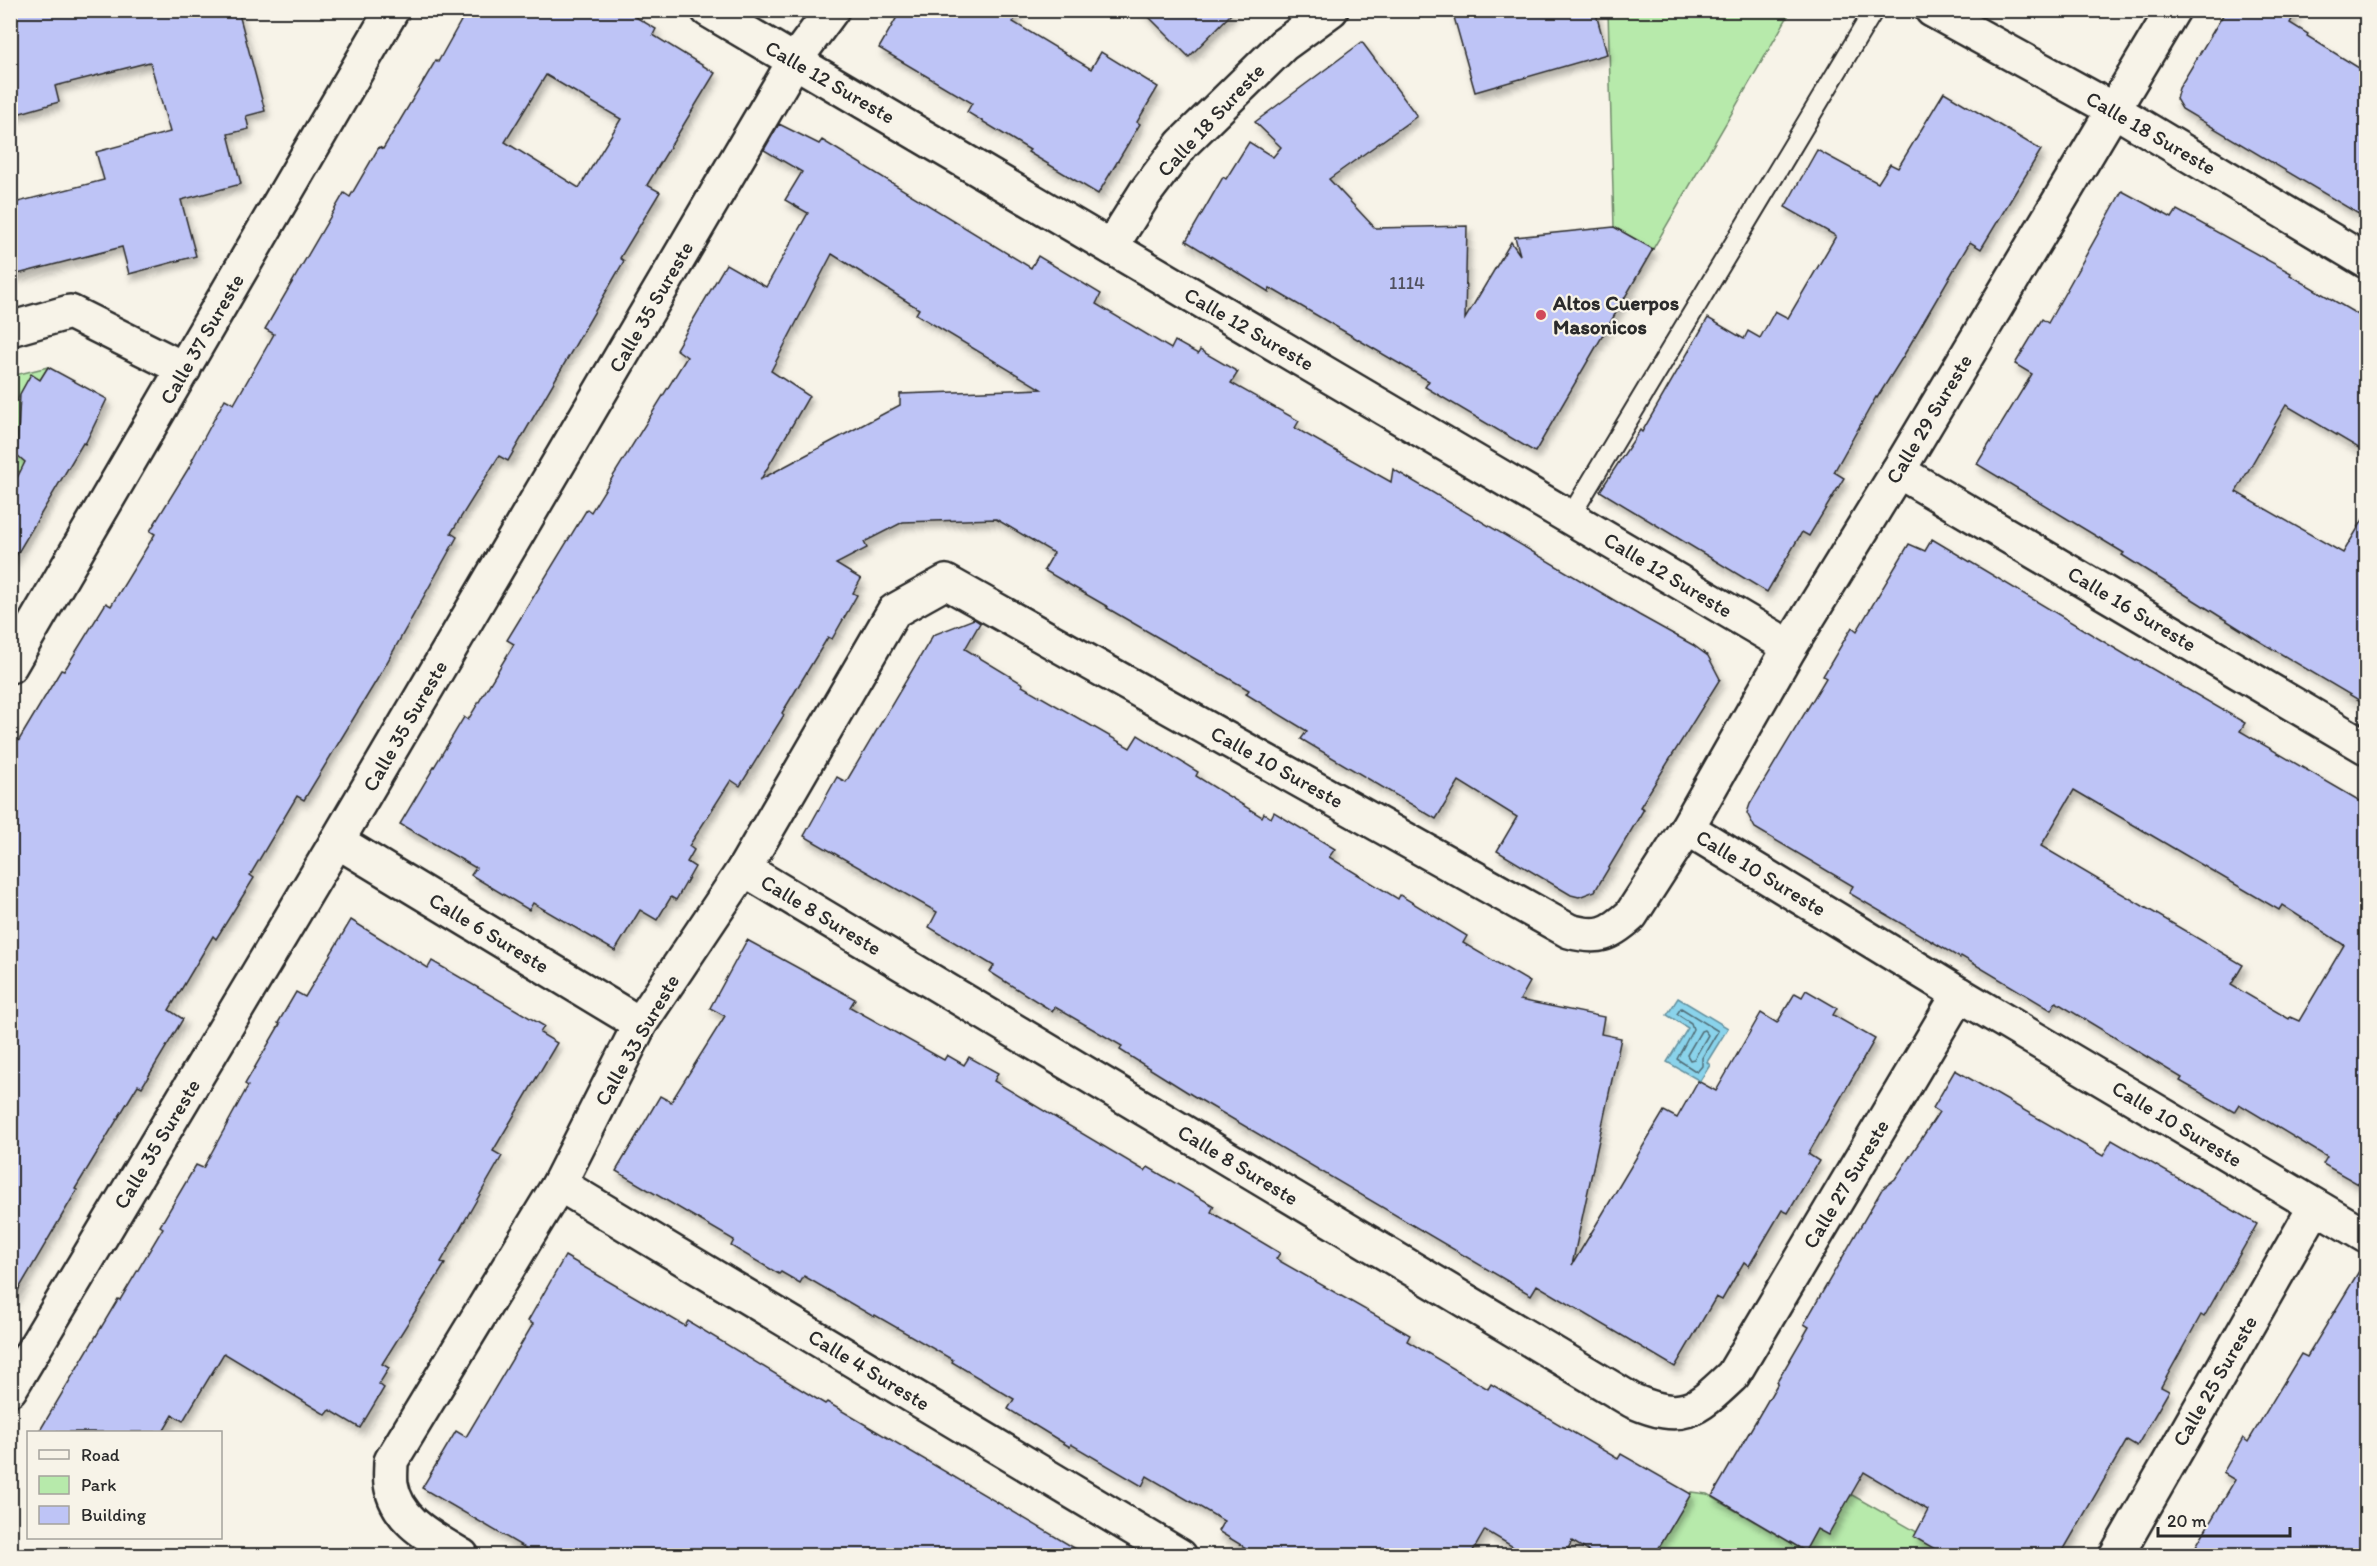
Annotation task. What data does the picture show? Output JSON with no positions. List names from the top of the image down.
{
  "streets": {
    "street": [
      "Calle 12 Sureste",
      "Calle 18 Sureste",
      "Calle 35 Sureste",
      "Calle 37 Sureste",
      "Calle 29 Sureste",
      "Calle 16 Sureste",
      "Calle 10 Sureste",
      "Calle 8 Sureste",
      "Calle 6 Sureste",
      "Calle 33 Sureste",
      "Calle 27 Sureste",
      "Calle 4 Sureste",
      "Calle 25 Sureste"
    ]
  },
  "crossings": [
    ["Calle 12 Sureste", "Calle 18 Sureste"],
    ["Calle 12 Sureste", "Calle 35 Sureste"],
    ["Calle 12 Sureste", "Calle 29 Sureste"],
    ["Calle 18 Sureste", "Calle 29 Sureste"],
    ["Calle 35 Sureste", "Calle 6 Sureste"],
    ["Calle 29 Sureste", "Calle 16 Sureste"],
    ["Calle 29 Sureste", "Calle 10 Sureste"],
    ["Calle 10 Sureste", "Calle 33 Sureste"],
    ["Calle 10 Sureste", "Calle 27 Sureste"],
    ["Calle 10 Sureste", "Calle 25 Sureste"],
    ["Calle 8 Sureste", "Calle 33 Sureste"],
    ["Calle 8 Sureste", "Calle 27 Sureste"],
    ["Calle 6 Sureste", "Calle 33 Sureste"],
    ["Calle 33 Sureste", "Calle 4 Sureste"]
  ],
  "places": ["Altos Cuerpos Masonicos"],
  "house_numbers": ["1114"],
  "legend": ["Road", "Park", "Building"],
  "scale_bar": "20 m"
}
